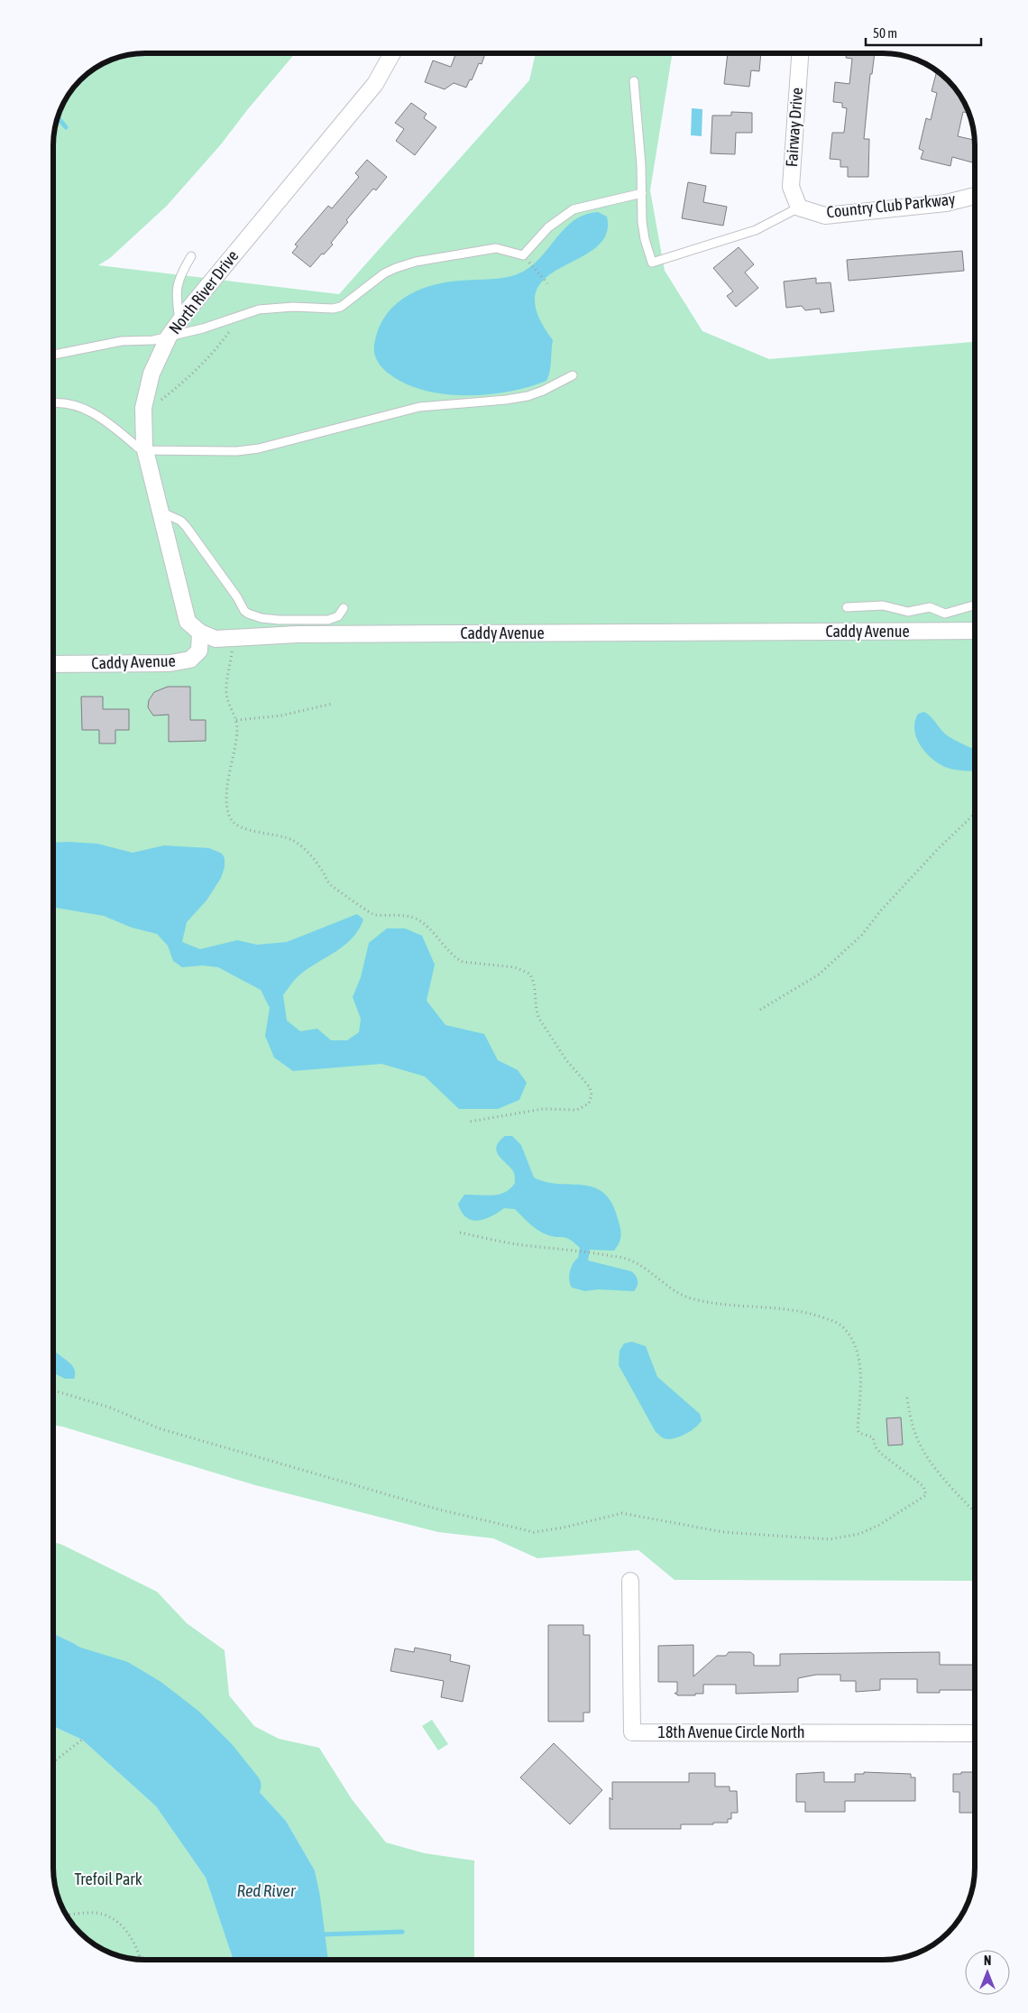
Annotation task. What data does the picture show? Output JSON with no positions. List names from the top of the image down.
{
  "streets": {
    "street": [
      "Fairway Drive",
      "Country Club Parkway",
      "North River Drive",
      "Caddy Avenue",
      "18th Avenue Circle North"
    ]
  },
  "crossings": [
    ["Fairway Drive", "Country Club Parkway"],
    ["North River Drive", "Caddy Avenue"]
  ],
  "water": ["Red River"],
  "parks": ["Trefoil Park"],
  "scale_bar": "50 m",
  "north": "top"
}
